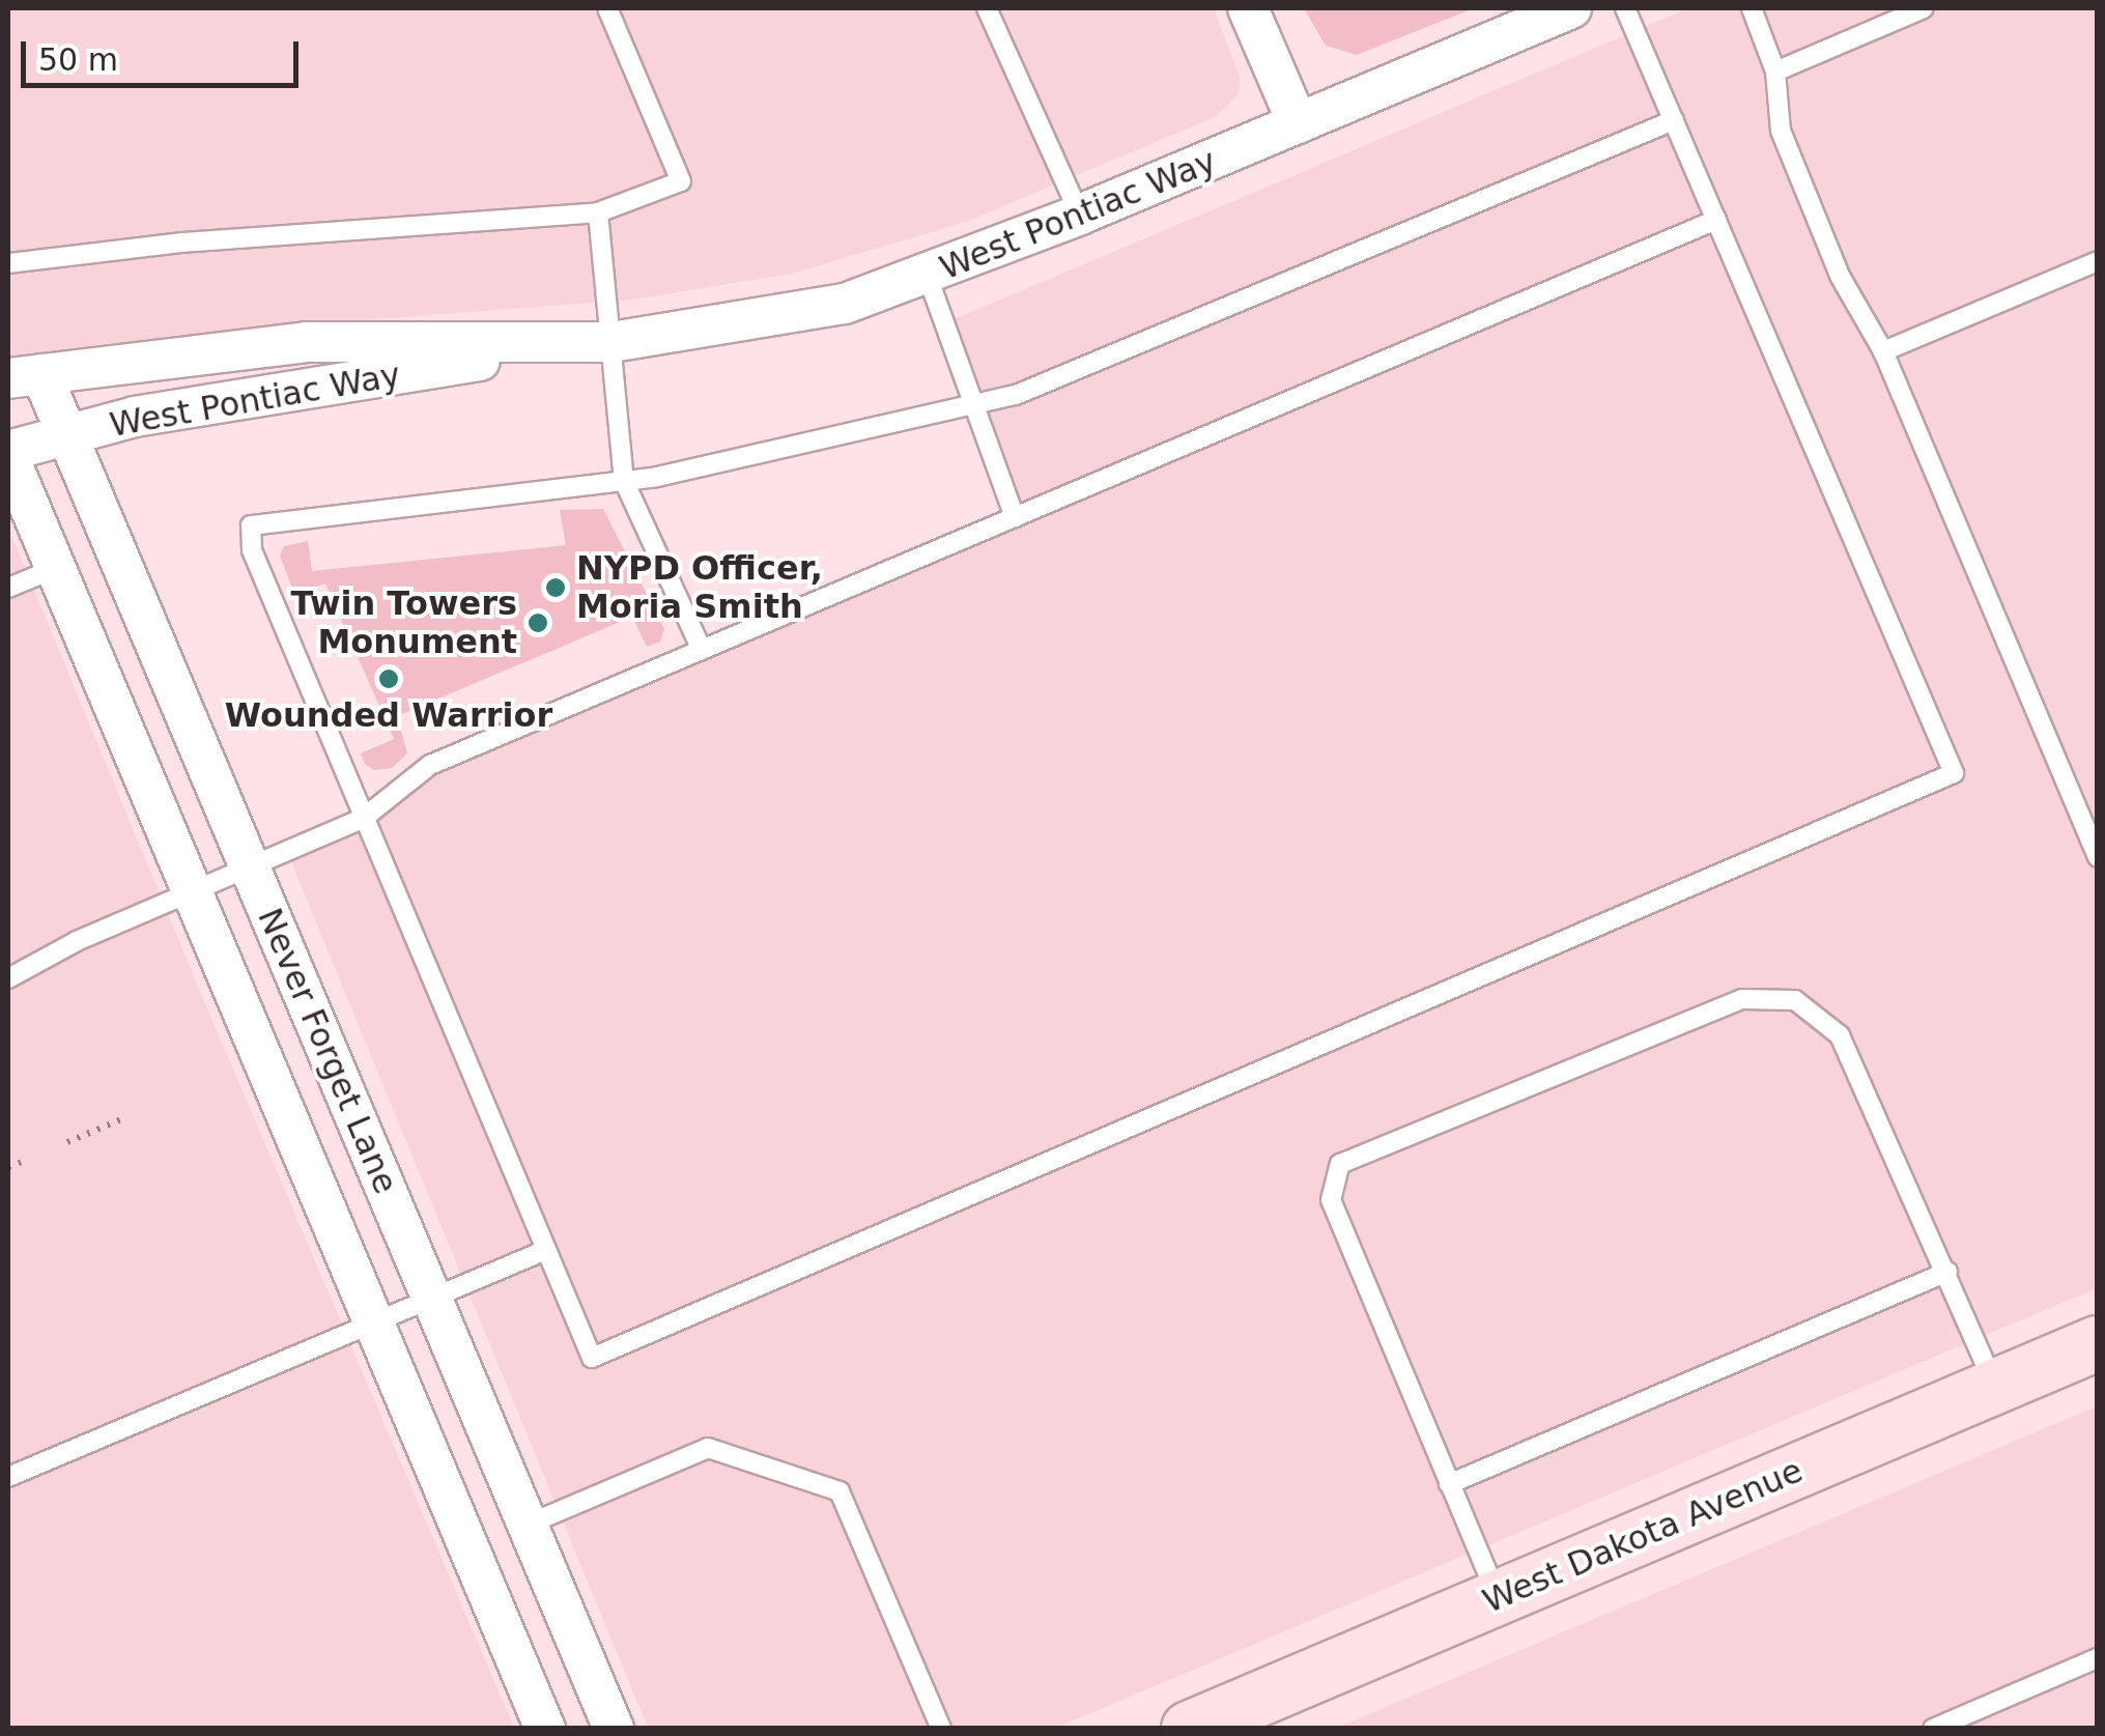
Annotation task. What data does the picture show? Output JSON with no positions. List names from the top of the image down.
{
  "streets": {
    "street": ["West Pontiac Way", "Never Forget Lane", "West Dakota Avenue"]
  },
  "crossings": [
    ["West Pontiac Way", "Never Forget Lane"]
  ],
  "places": ["NYPD Officer, Moria Smith", "Twin Towers Monument", "Wounded Warrior"],
  "scale_bar": "50 m"
}
